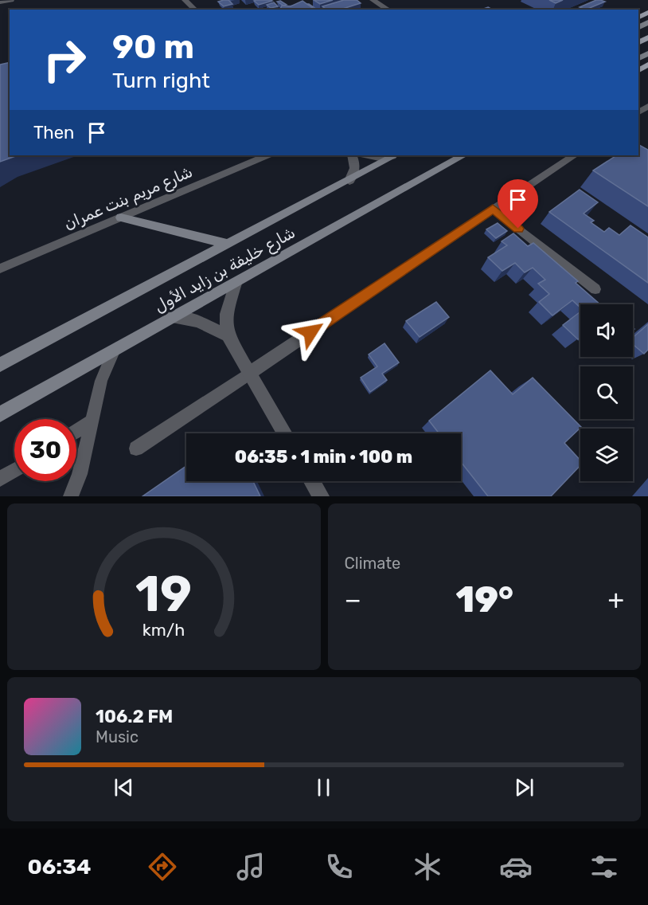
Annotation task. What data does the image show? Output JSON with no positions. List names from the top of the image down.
{
  "streets": {
    "main road": ["شارع خليفة بن زايد الأول"],
    "lane": ["شارع مريم بنت عمران"]
  },
  "page": {
    "turn": ["90 m", "Turn right"],
    "then": "Then",
    "limit": "30",
    "trip": "06:35 · 1 min · 100 m",
    "tile": "Climate",
    "heat": ["−", "19°", "+"],
    "song": ["106.2 FM", "Music"],
    "tabs": "06:34",
    "gauge": ["19", "km/h"]
  }
}
